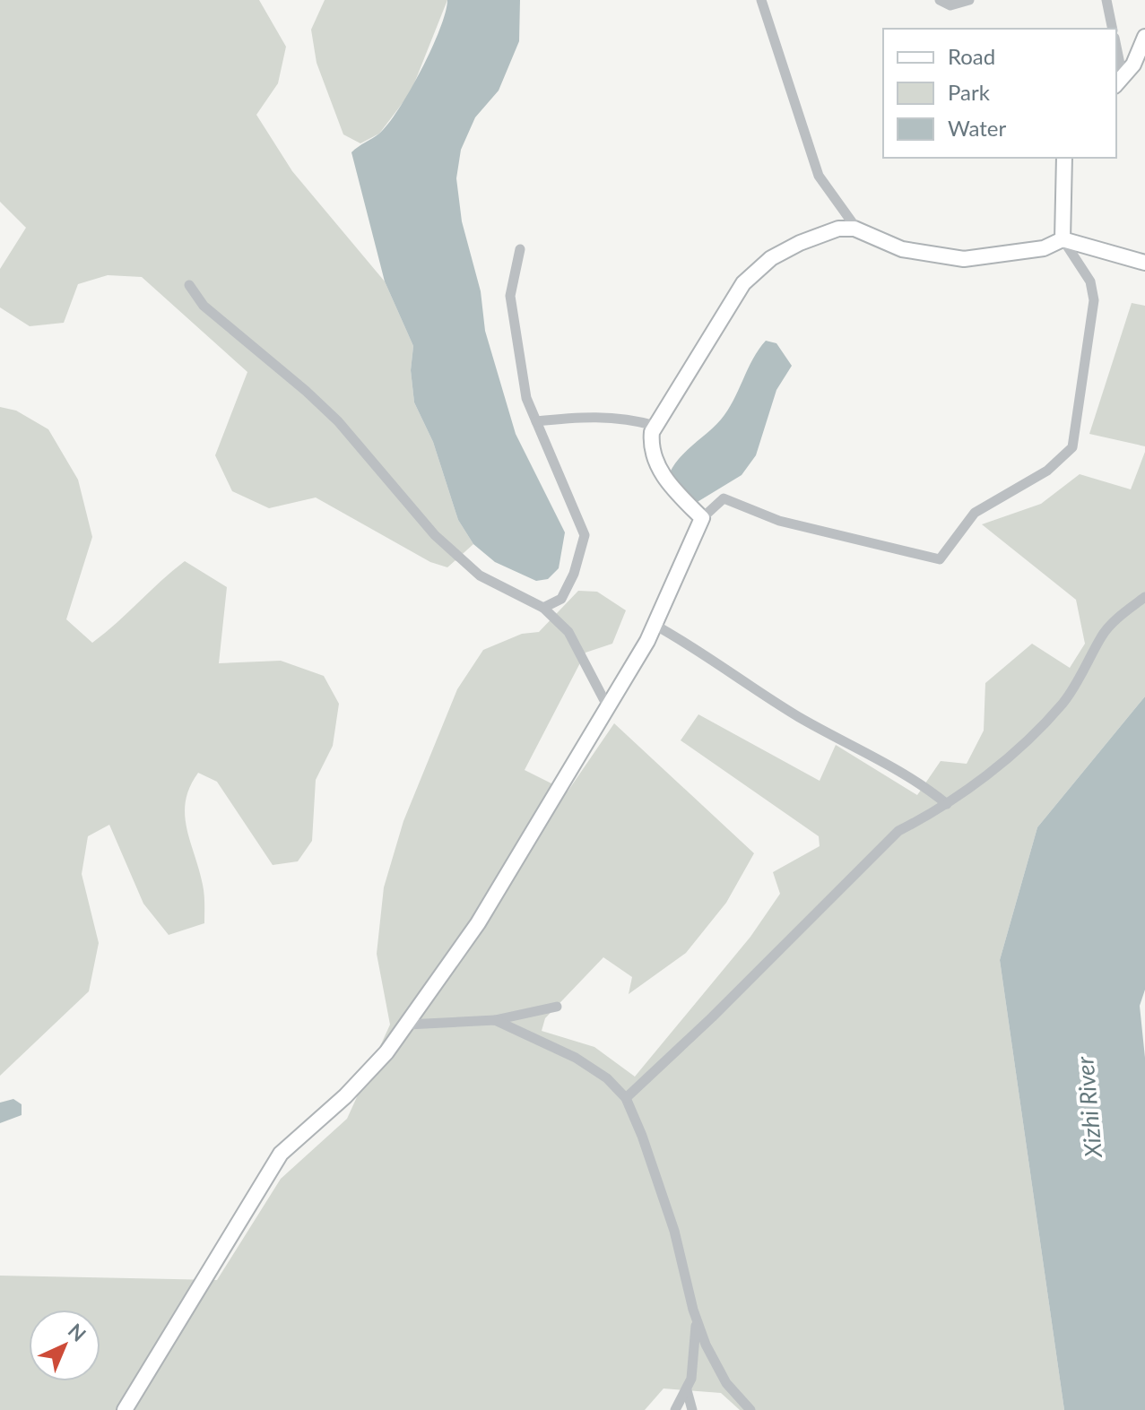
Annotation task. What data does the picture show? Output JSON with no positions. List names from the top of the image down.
{
  "water": ["Xizhi River"],
  "legend": ["Road", "Park", "Water"],
  "north": "top right"
}
